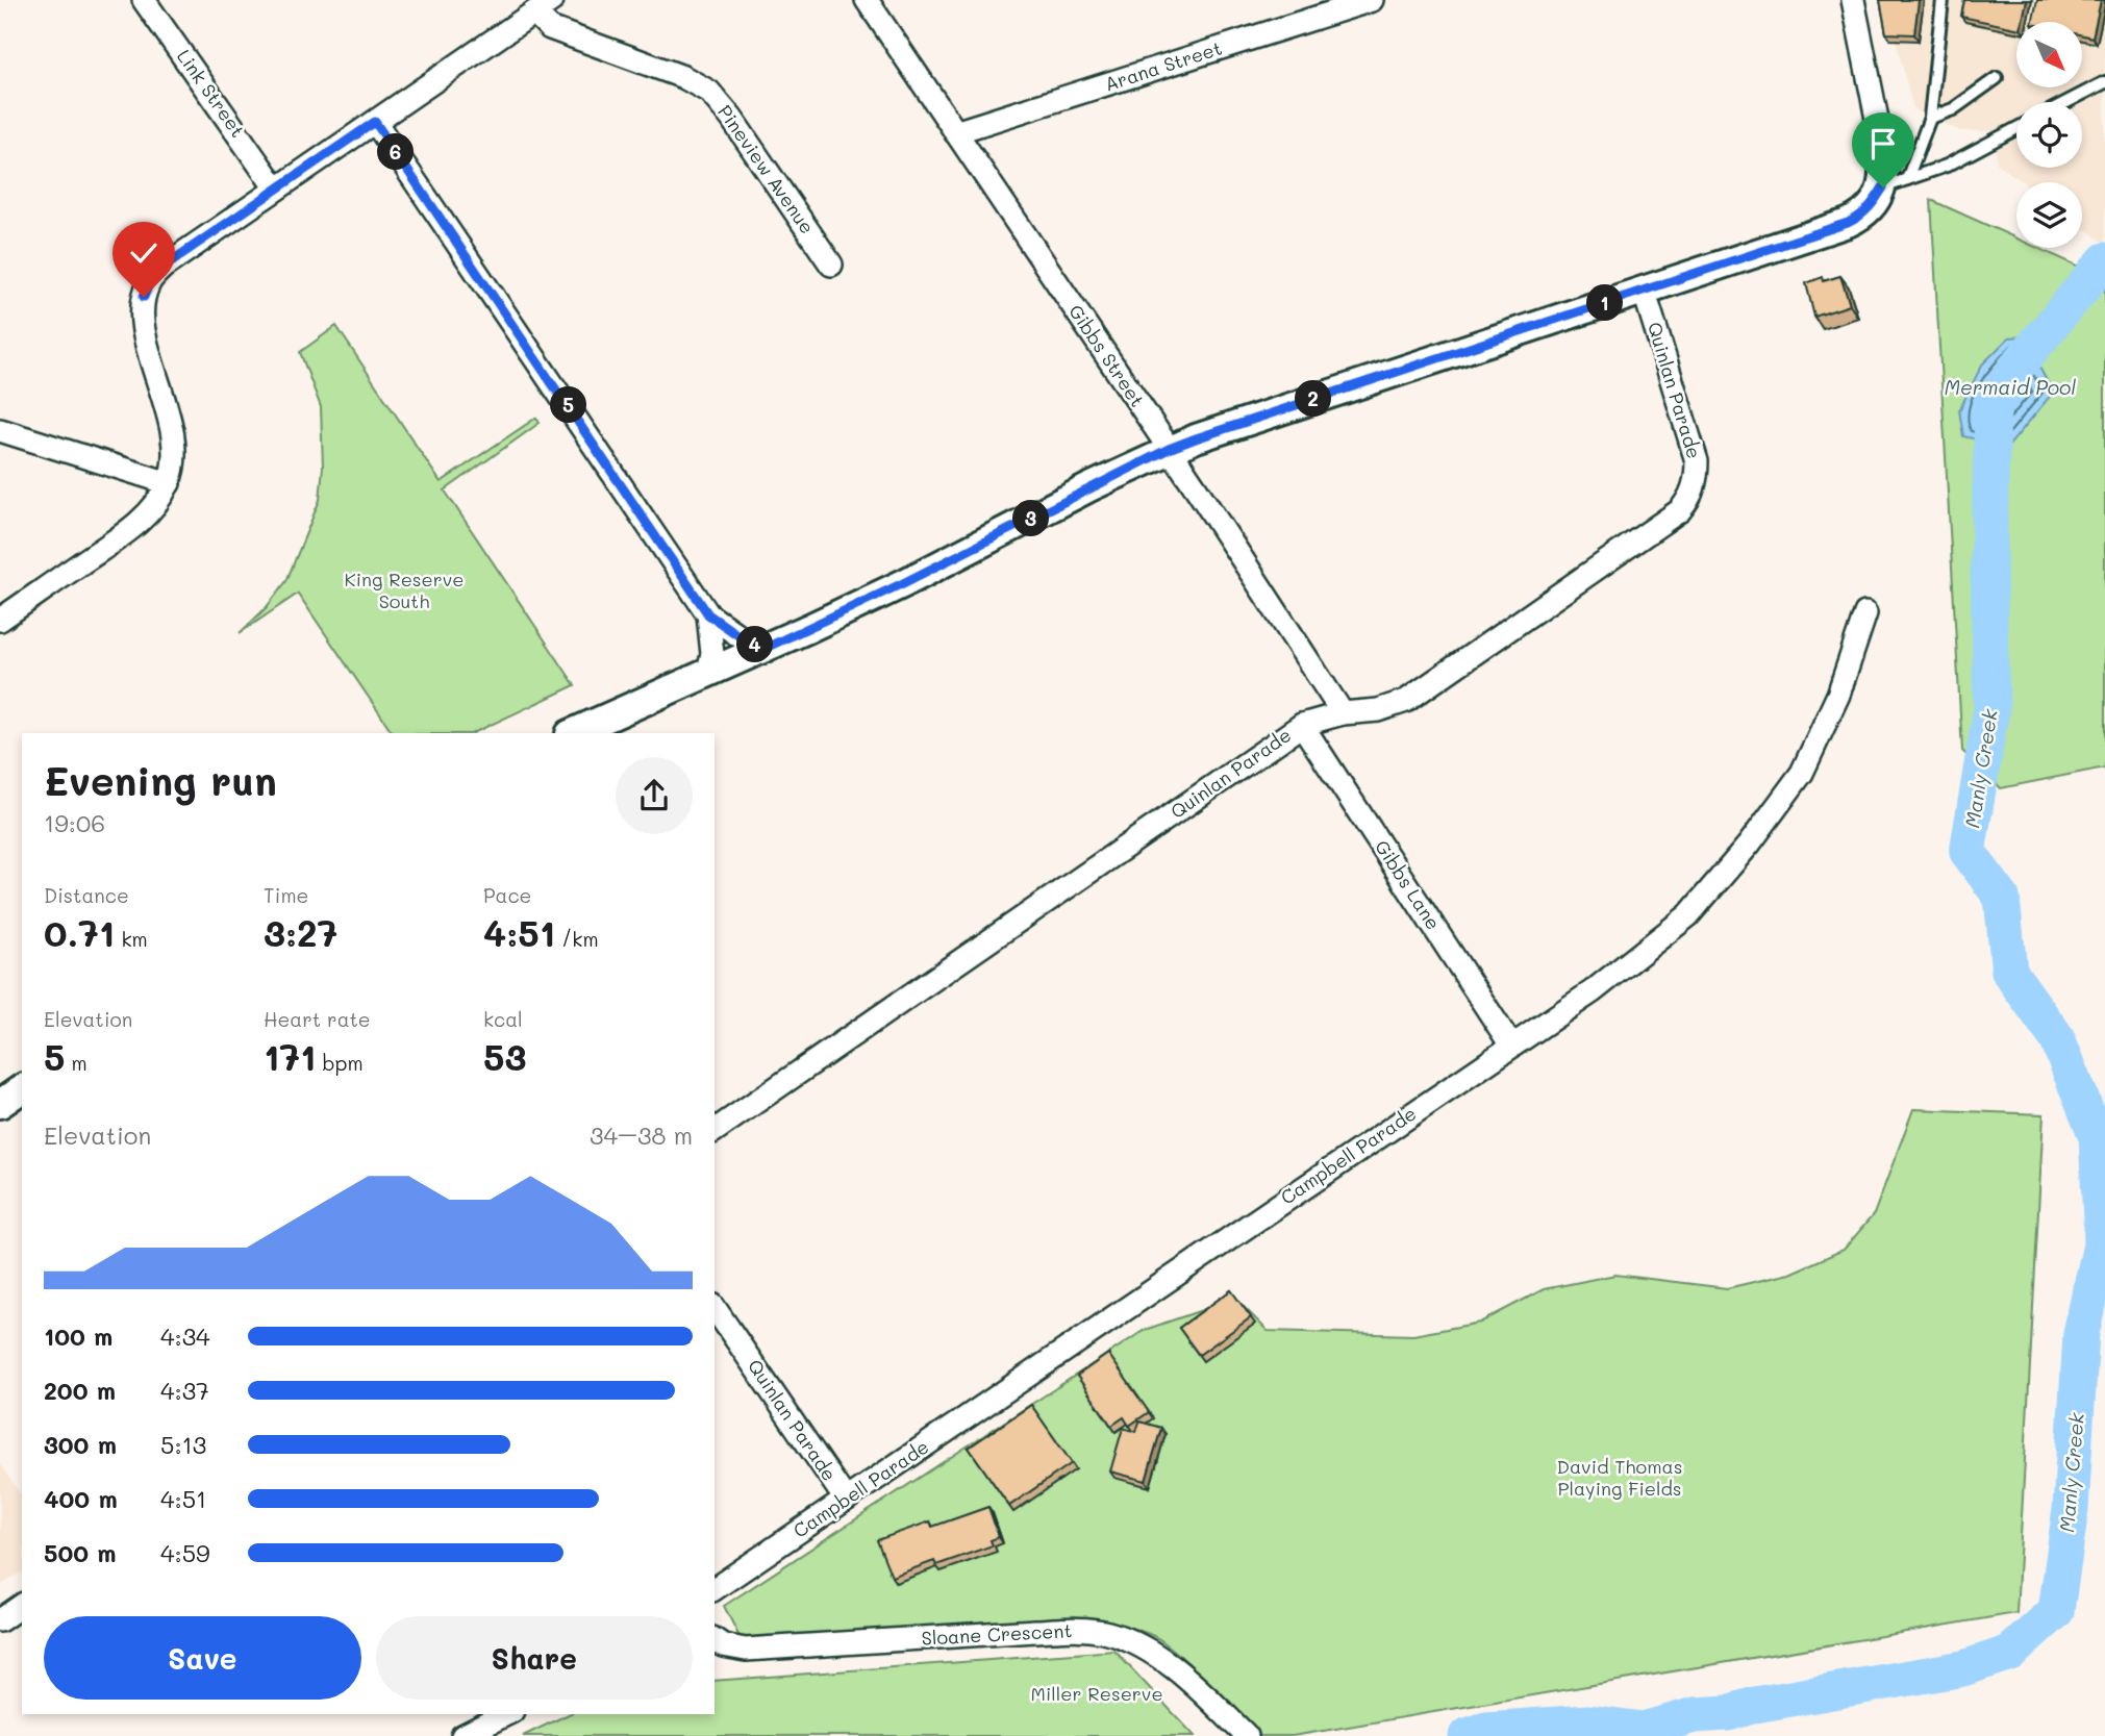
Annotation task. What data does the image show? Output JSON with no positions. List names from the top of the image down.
{
  "streets": {
    "street": [
      "Arana Street",
      "Link Street",
      "Pineview Avenue",
      "Gibbs Street",
      "Quinlan Parade",
      "Gibbs Lane",
      "Campbell Parade",
      "Sloane Crescent"
    ]
  },
  "crossings": [
    ["Arana Street", "Gibbs Street"],
    ["Gibbs Street", "Quinlan Parade"],
    ["Quinlan Parade", "Gibbs Lane"],
    ["Quinlan Parade", "Campbell Parade"],
    ["Gibbs Lane", "Campbell Parade"]
  ],
  "water": ["Mermaid Pool", "Manly Creek"],
  "parks": ["King Reserve South", "David Thomas Playing Fields", "Miller Reserve"],
  "north": "bottom right",
  "page": {
    "pins": [
      "6",
      "1",
      "2",
      "5",
      "3",
      "4"
    ],
    "heading": ["Evening run", "19:06"],
    "stats": [
      ["Distance", "0.71 km"],
      ["Time", "3:27"],
      ["Pace", "4:51 /km"],
      ["Elevation", "5 m"],
      ["Heart rate", "171 bpm"],
      ["kcal", "53"]
    ],
    "chart": ["Elevation", "34–38 m"],
    "list": [
      {
        "name": "100 m",
        "note": "4:34"
      },
      {
        "name": "200 m",
        "note": "4:37"
      },
      {
        "name": "300 m",
        "note": "5:13"
      },
      {
        "name": "400 m",
        "note": "4:51"
      },
      {
        "name": "500 m",
        "note": "4:59"
      }
    ],
    "buttons": ["Save", "Share"]
  }
}
